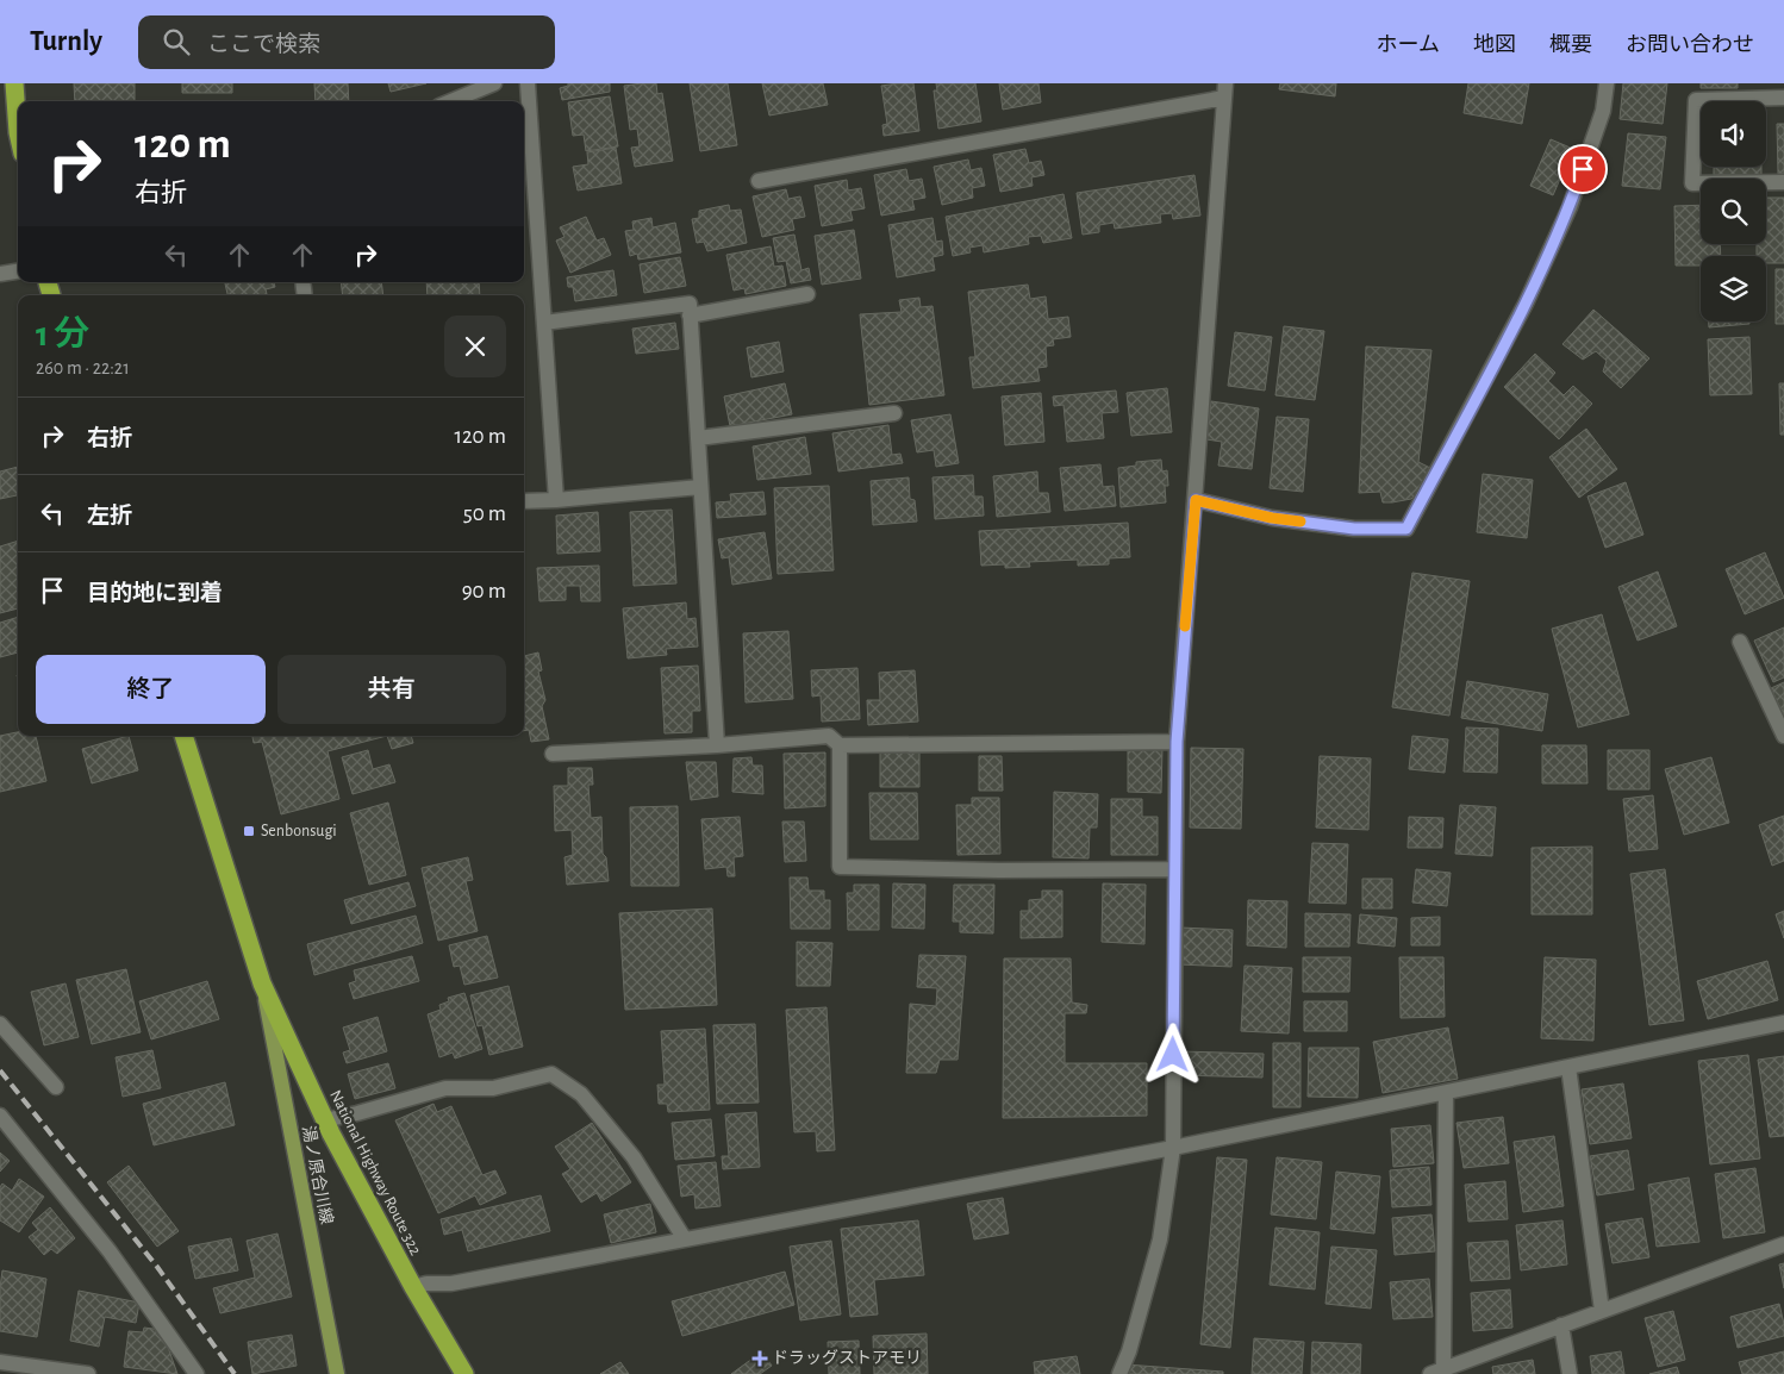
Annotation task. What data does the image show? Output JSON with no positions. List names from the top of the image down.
{
  "streets": {
    "highway": ["National Highway Route 322"],
    "main road": ["湯ノ原合川線"]
  },
  "crossings": [
    ["National Highway Route 322", "湯ノ原合川線"]
  ],
  "places": {
    "transit": ["Senbonsugi"],
    "health": ["ドラッグストアモリ"]
  },
  "page": {
    "header": "Turnly",
    "search": "ここで検索",
    "nav": [
      "ホーム",
      "地図",
      "概要",
      "お問い合わせ"
    ],
    "turn": ["120 m", "右折"],
    "heading": ["1 分", "260 m · 22:21"],
    "list": [
      {
        "name": "右折",
        "value": "120 m"
      },
      {
        "name": "左折",
        "value": "50 m"
      },
      {
        "name": "目的地に到着",
        "value": "90 m"
      }
    ],
    "buttons": ["終了", "共有"]
  }
}
